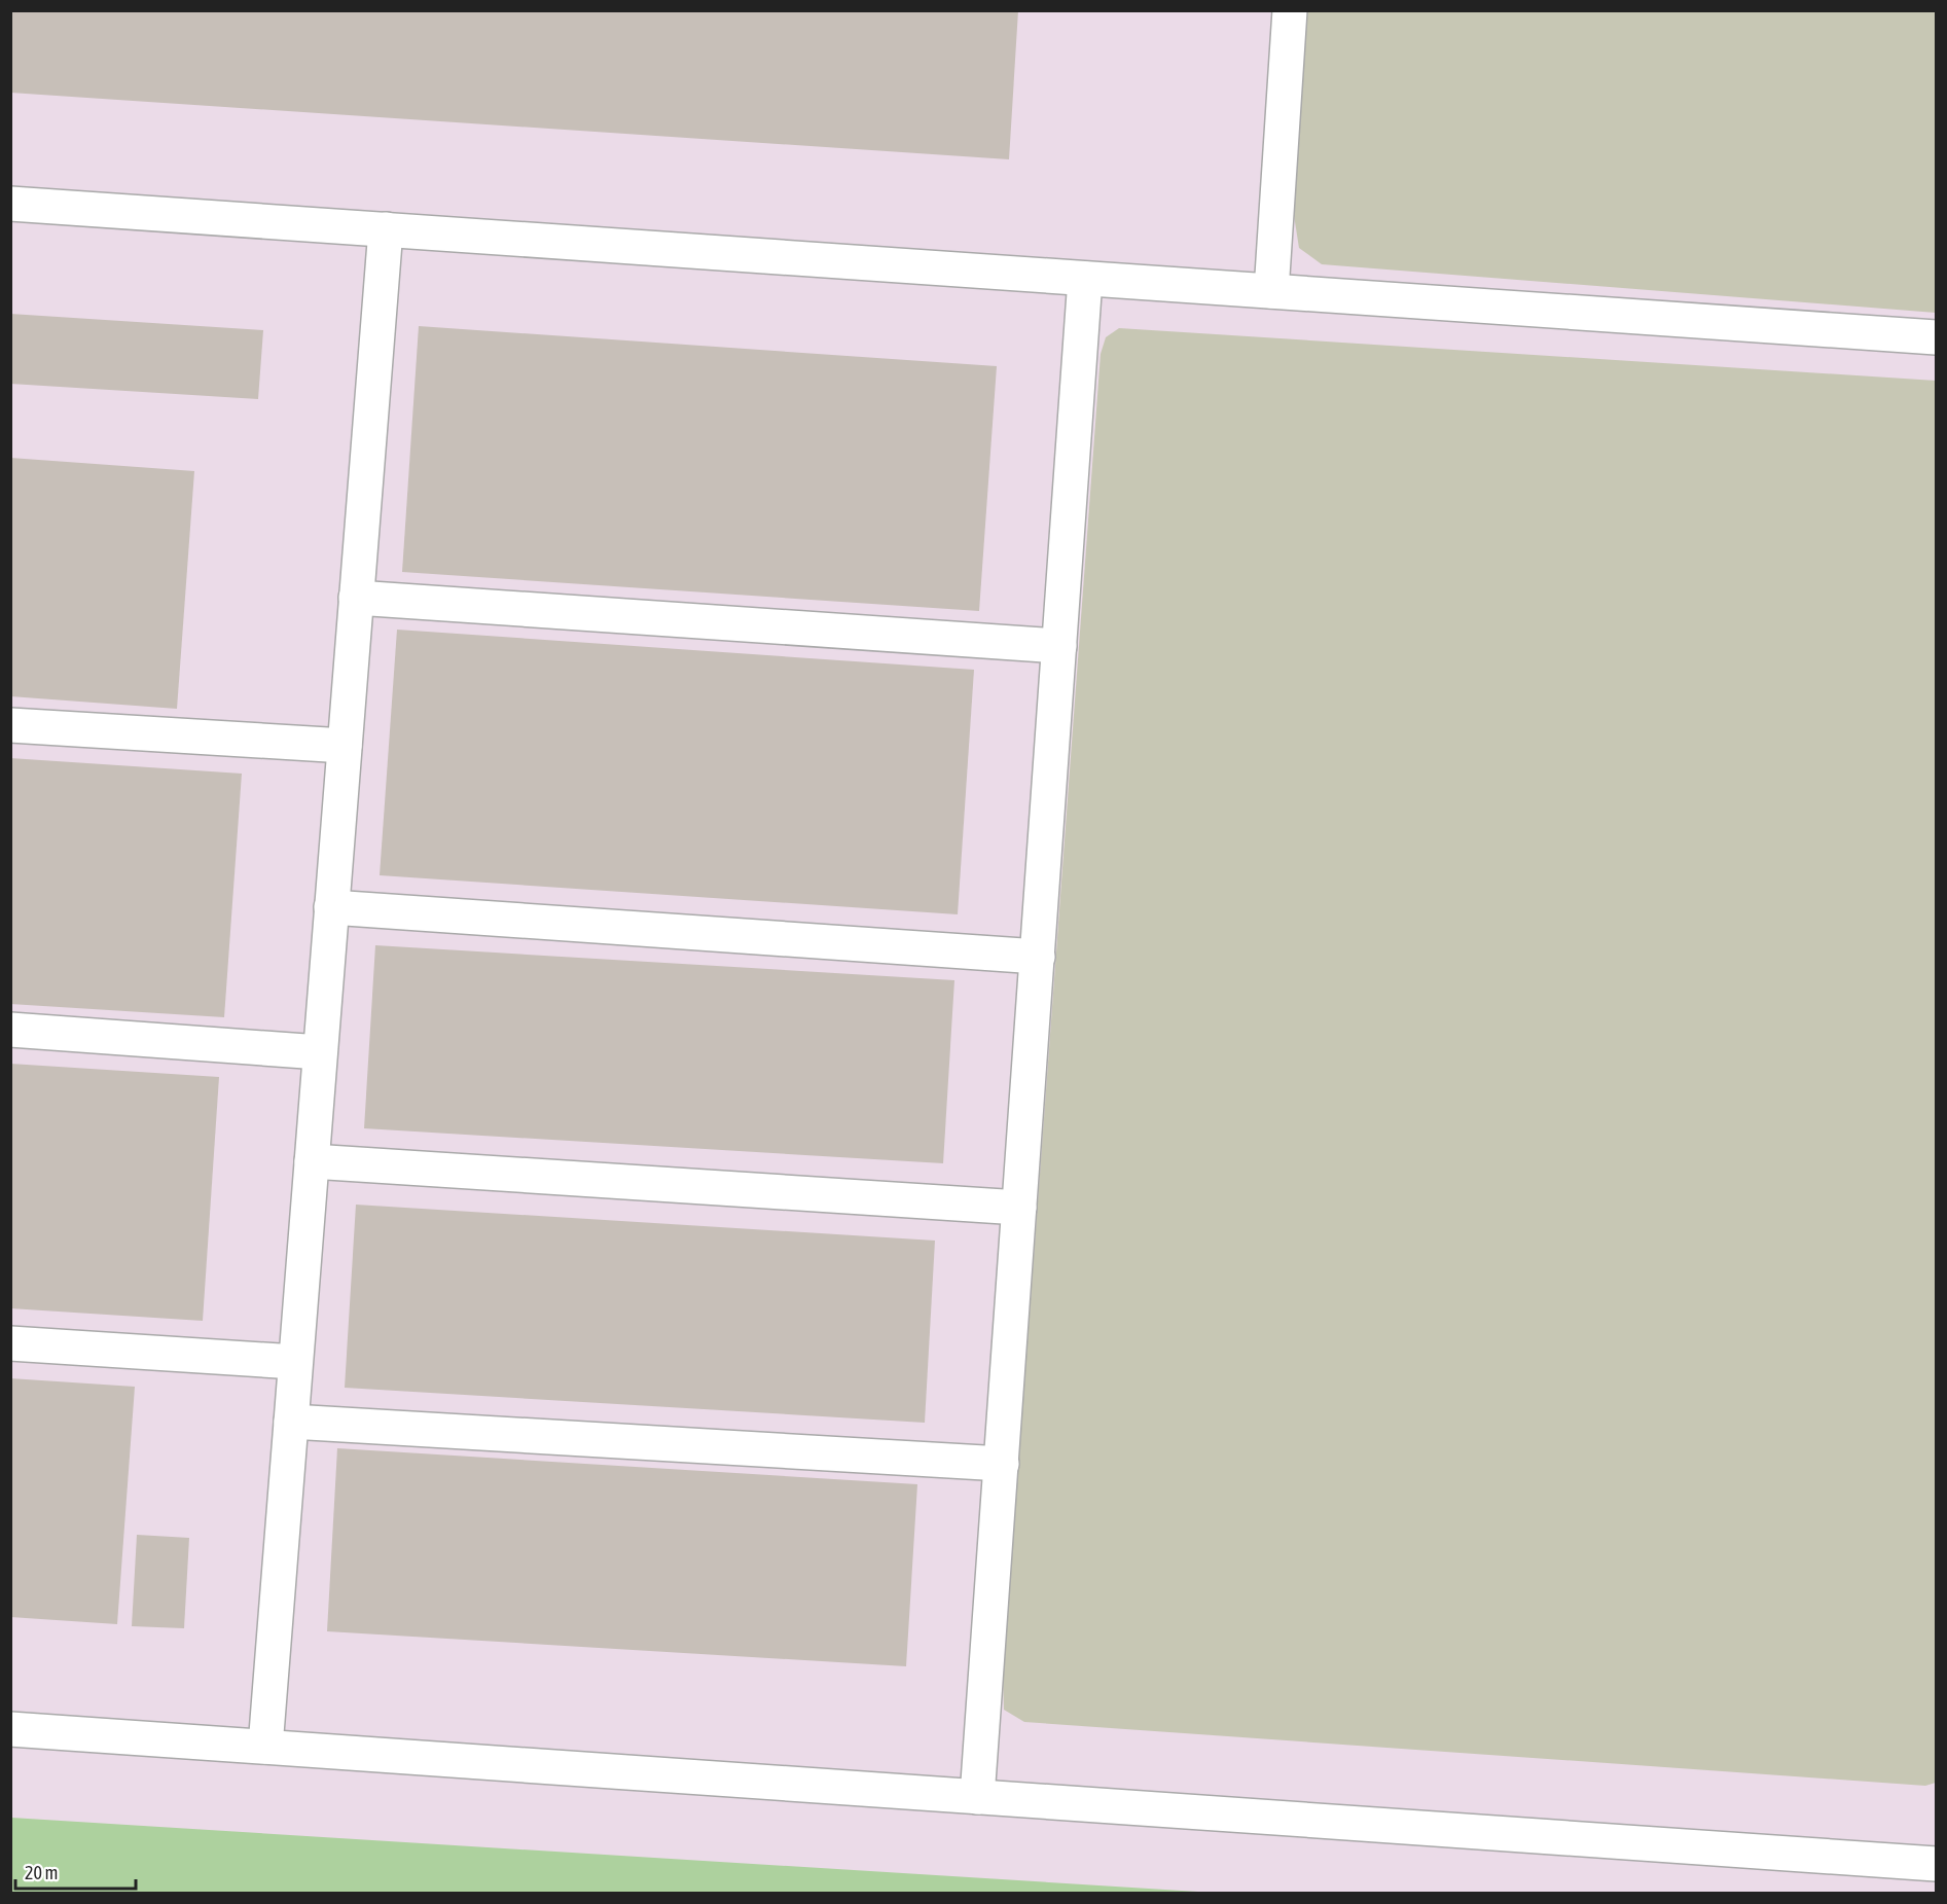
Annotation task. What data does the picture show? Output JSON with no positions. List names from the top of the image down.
{
  "scale_bar": "20 m"
}
